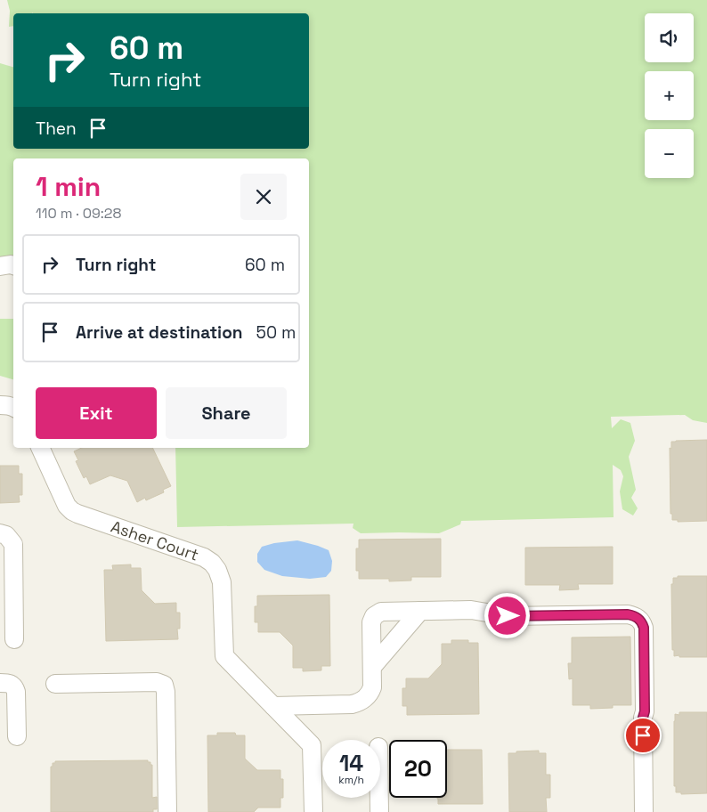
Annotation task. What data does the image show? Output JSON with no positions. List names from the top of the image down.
{
  "streets": {
    "street": ["Asher Court"]
  },
  "page": {
    "map_buttons": ["+", "−"],
    "turn": ["60 m", "Turn right"],
    "then": "Then",
    "heading": ["1 min", "110 m · 09:28"],
    "list": [
      {
        "name": "Turn right",
        "value": "60 m"
      },
      {
        "name": "Arrive at destination",
        "value": "50 m"
      }
    ],
    "buttons": ["Exit", "Share"],
    "speed": "14 km/h",
    "limit": "20"
  }
}
